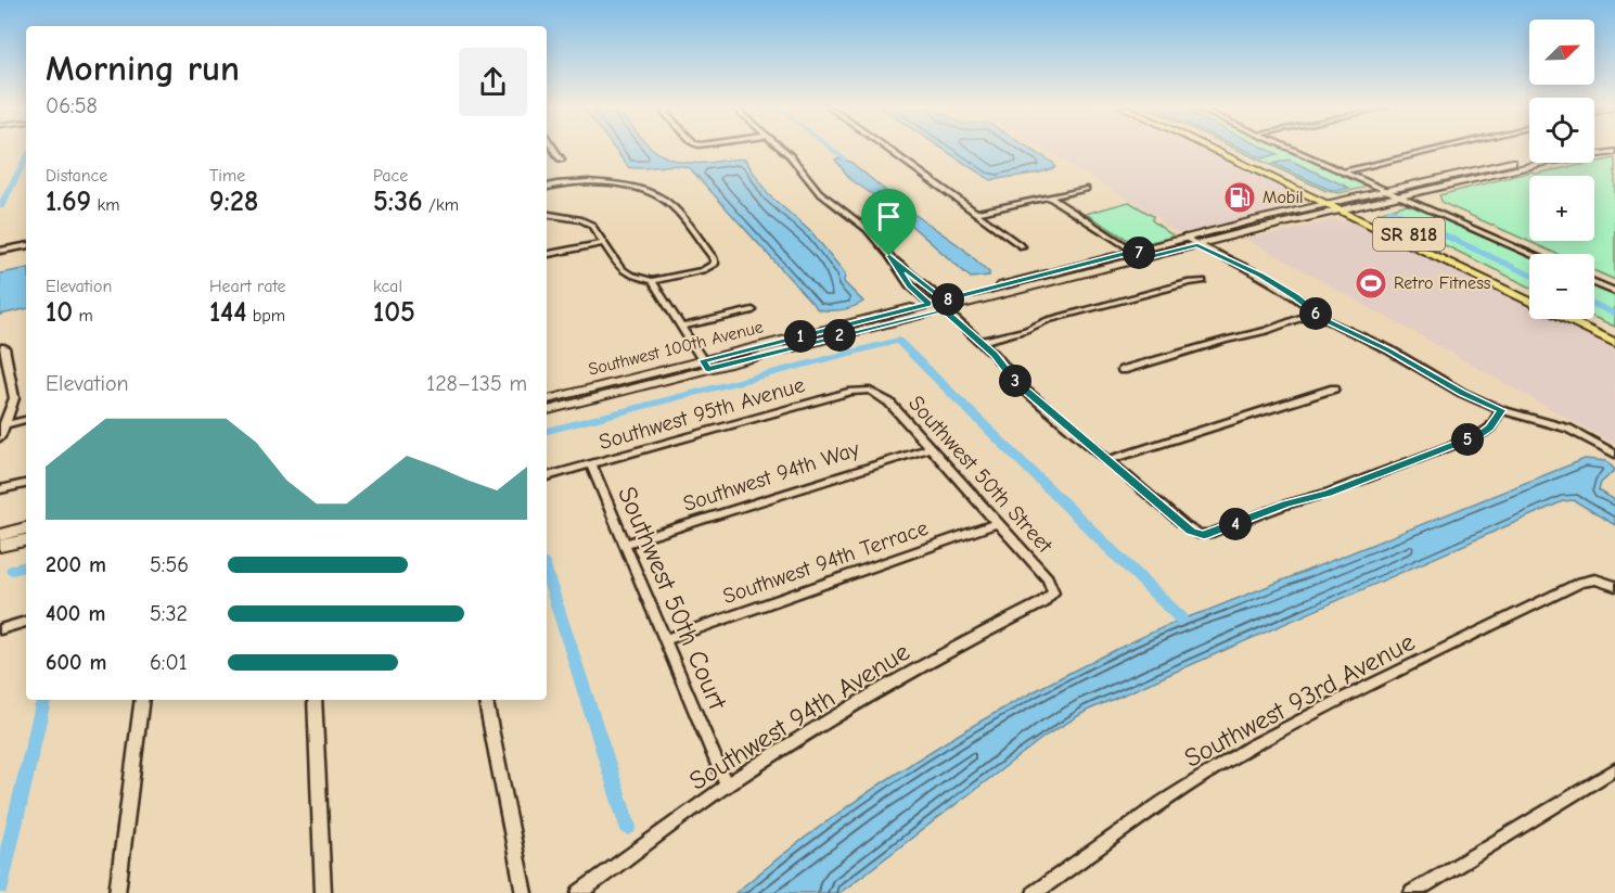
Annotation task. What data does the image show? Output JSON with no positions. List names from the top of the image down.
{
  "streets": {
    "main road": ["SR 818", "Southwest 100th Avenue"],
    "street": [
      "Southwest 95th Avenue",
      "Southwest 50th Street",
      "Southwest 94th Way",
      "Southwest 94th Terrace",
      "Southwest 50th Court",
      "Southwest 93rd Avenue",
      "Southwest 94th Avenue"
    ]
  },
  "crossings": [
    ["SR 818", "Southwest 100th Avenue"],
    ["Southwest 95th Avenue", "Southwest 50th Street"],
    ["Southwest 95th Avenue", "Southwest 50th Court"],
    ["Southwest 50th Street", "Southwest 94th Way"],
    ["Southwest 50th Street", "Southwest 94th Terrace"],
    ["Southwest 50th Street", "Southwest 94th Avenue"],
    ["Southwest 94th Way", "Southwest 50th Court"],
    ["Southwest 94th Terrace", "Southwest 50th Court"],
    ["Southwest 50th Court", "Southwest 94th Avenue"]
  ],
  "places": {
    "fuel station": ["Mobil"],
    "sports": ["Retro Fitness"]
  },
  "north": "top right",
  "page": {
    "map_buttons": ["+", "−"],
    "heading": ["Morning run", "06:58"],
    "stats": [
      ["Distance", "1.69 km"],
      ["Time", "9:28"],
      ["Pace", "5:36 /km"],
      ["Elevation", "10 m"],
      ["Heart rate", "144 bpm"],
      ["kcal", "105"]
    ],
    "pins": [
      "7",
      "8",
      "6",
      "2",
      "1",
      "3",
      "5",
      "4"
    ],
    "chart": ["Elevation", "128–135 m"],
    "list": [
      {
        "name": "200 m",
        "note": "5:56"
      },
      {
        "name": "400 m",
        "note": "5:32"
      },
      {
        "name": "600 m",
        "note": "6:01"
      }
    ]
  }
}
